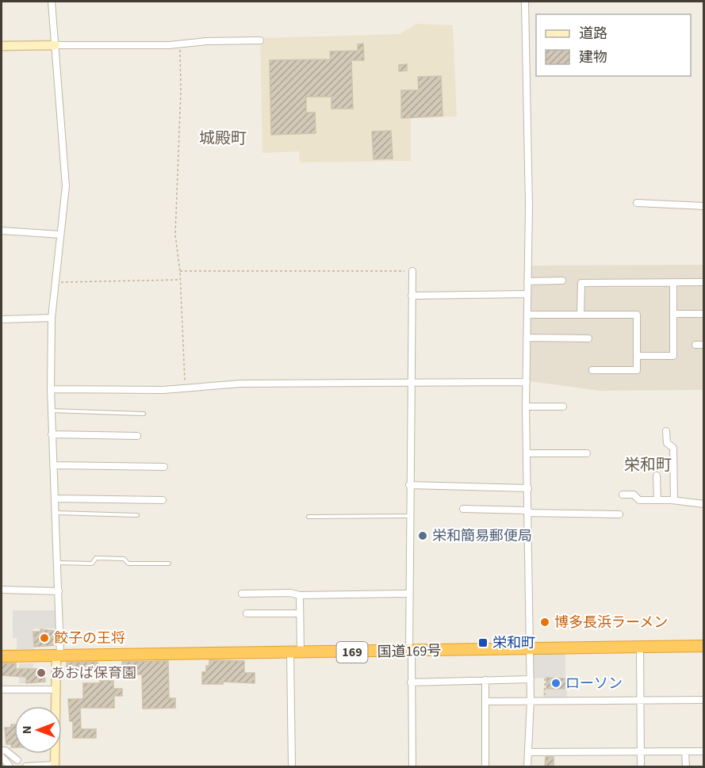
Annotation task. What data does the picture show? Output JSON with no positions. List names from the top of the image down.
{
  "streets": {
    "highway": ["国道169号", "169"]
  },
  "districts": ["城殿町", "栄和町"],
  "places": {
    "other": [
      "栄和簡易郵便局",
      "博多長浜ラーメン",
      "餃子の王将",
      "あおば保育園",
      "ローソン"
    ],
    "transit": ["栄和町"]
  },
  "legend": ["道路", "建物"],
  "north": "left"
}
